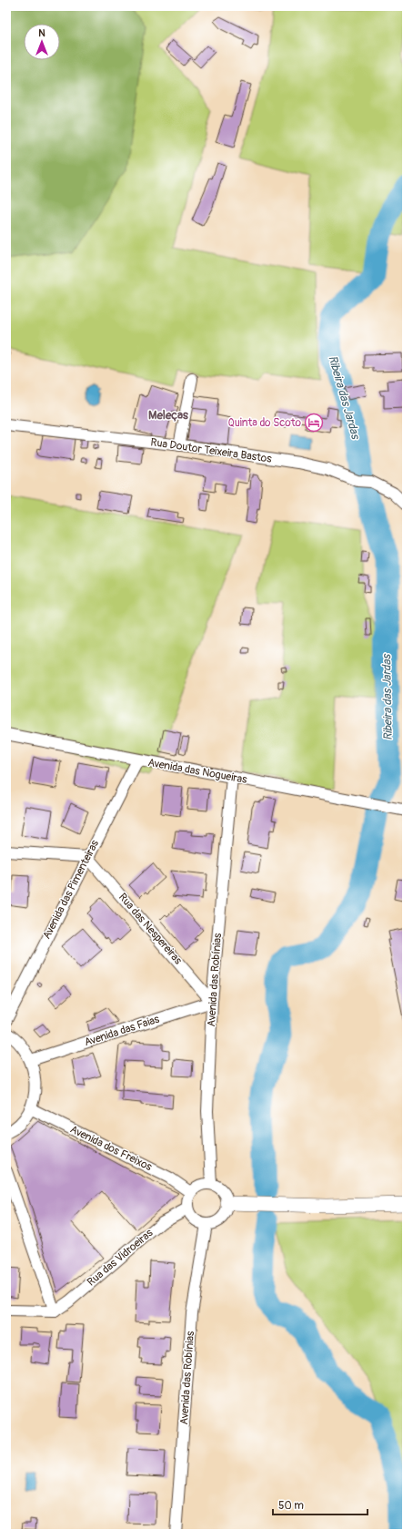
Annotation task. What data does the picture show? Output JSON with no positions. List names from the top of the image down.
{
  "streets": {
    "street": [
      "Rua Doutor Teixeira Bastos",
      "Avenida das Nogueiras",
      "Avenida das Pimenteiras",
      "Rua das Nespereiras",
      "Avenida das Robínias",
      "Avenida das Faias",
      "Avenida dos Freixos",
      "Rua das Vidroeiras"
    ]
  },
  "crossings": [
    ["Avenida das Nogueiras", "Avenida das Pimenteiras"],
    ["Avenida das Nogueiras", "Avenida das Robínias"],
    ["Avenida das Pimenteiras", "Rua das Nespereiras"],
    ["Rua das Nespereiras", "Avenida das Robínias"],
    ["Rua das Nespereiras", "Avenida das Faias"],
    ["Avenida das Robínias", "Avenida das Faias"],
    ["Avenida das Robínias", "Avenida dos Freixos"],
    ["Avenida das Robínias", "Rua das Vidroeiras"],
    ["Avenida dos Freixos", "Rua das Vidroeiras"]
  ],
  "districts": ["Meleças"],
  "water": ["Ribeira das Jardas"],
  "places": {
    "hotel": ["Quinta do Scoto"]
  },
  "scale_bar": "50 m",
  "north": "top"
}
